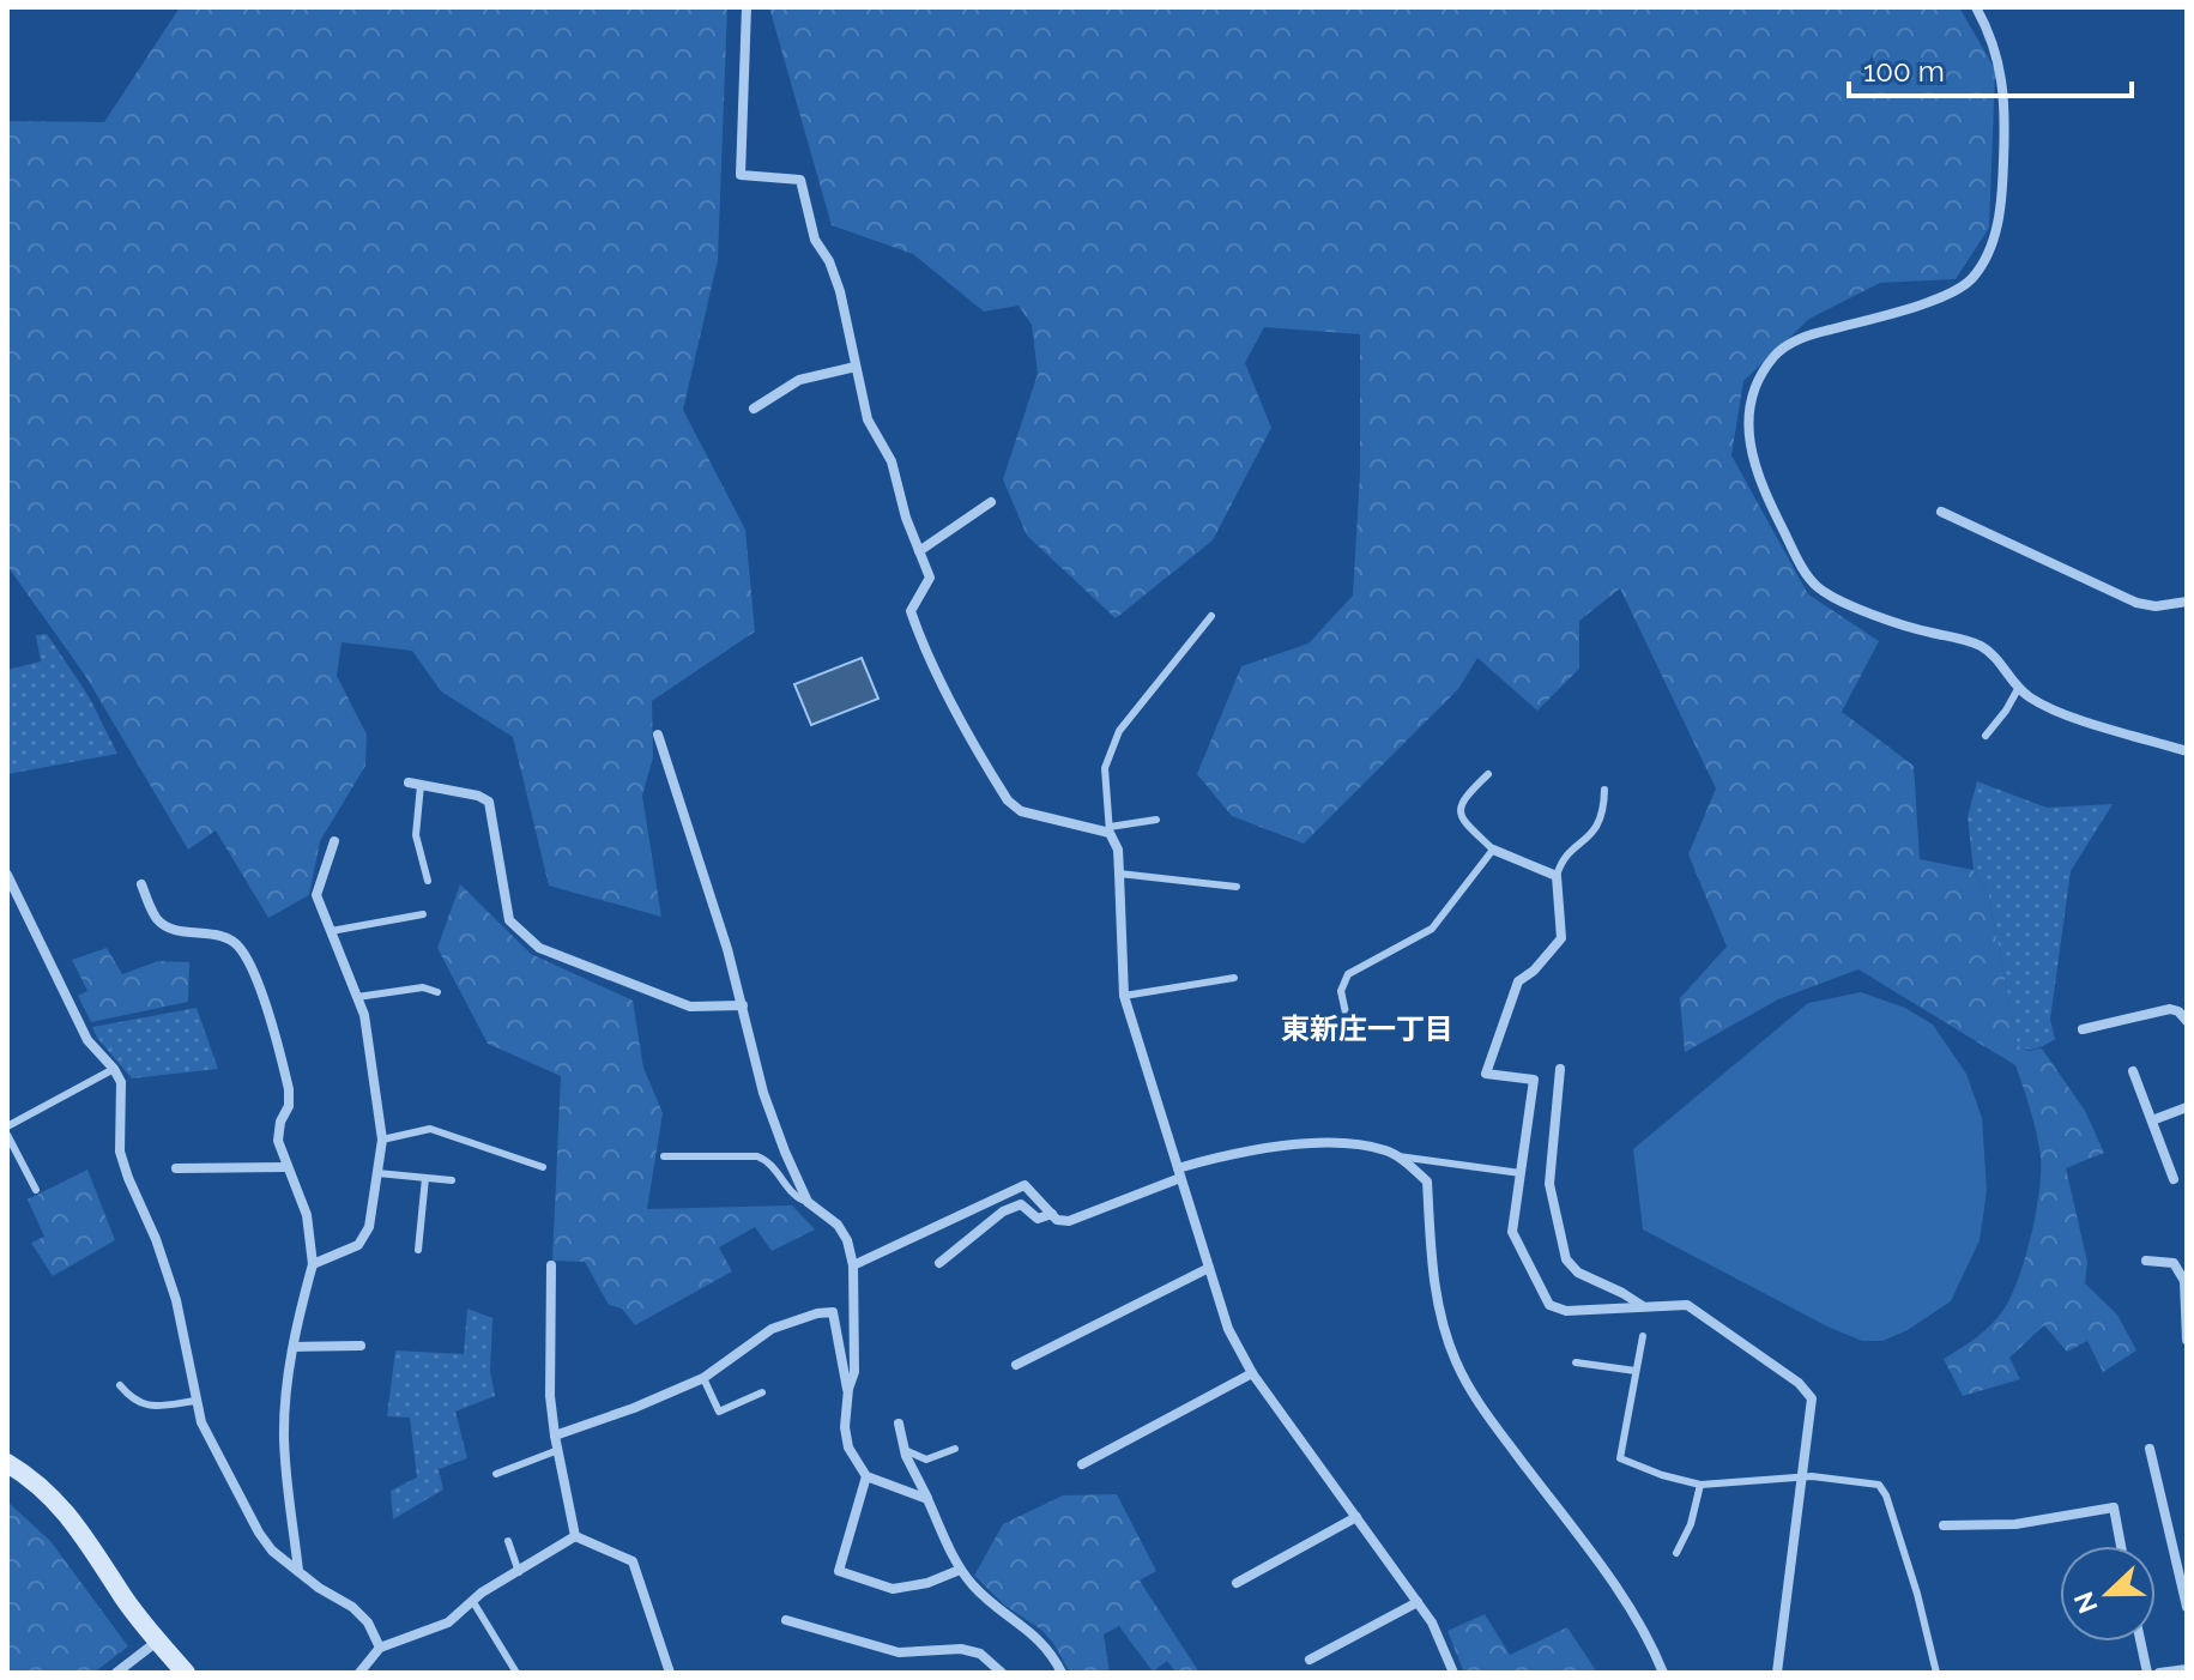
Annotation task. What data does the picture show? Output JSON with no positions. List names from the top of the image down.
{
  "districts": ["東新庄一丁目"],
  "scale_bar": "100 m",
  "north": "left"
}
